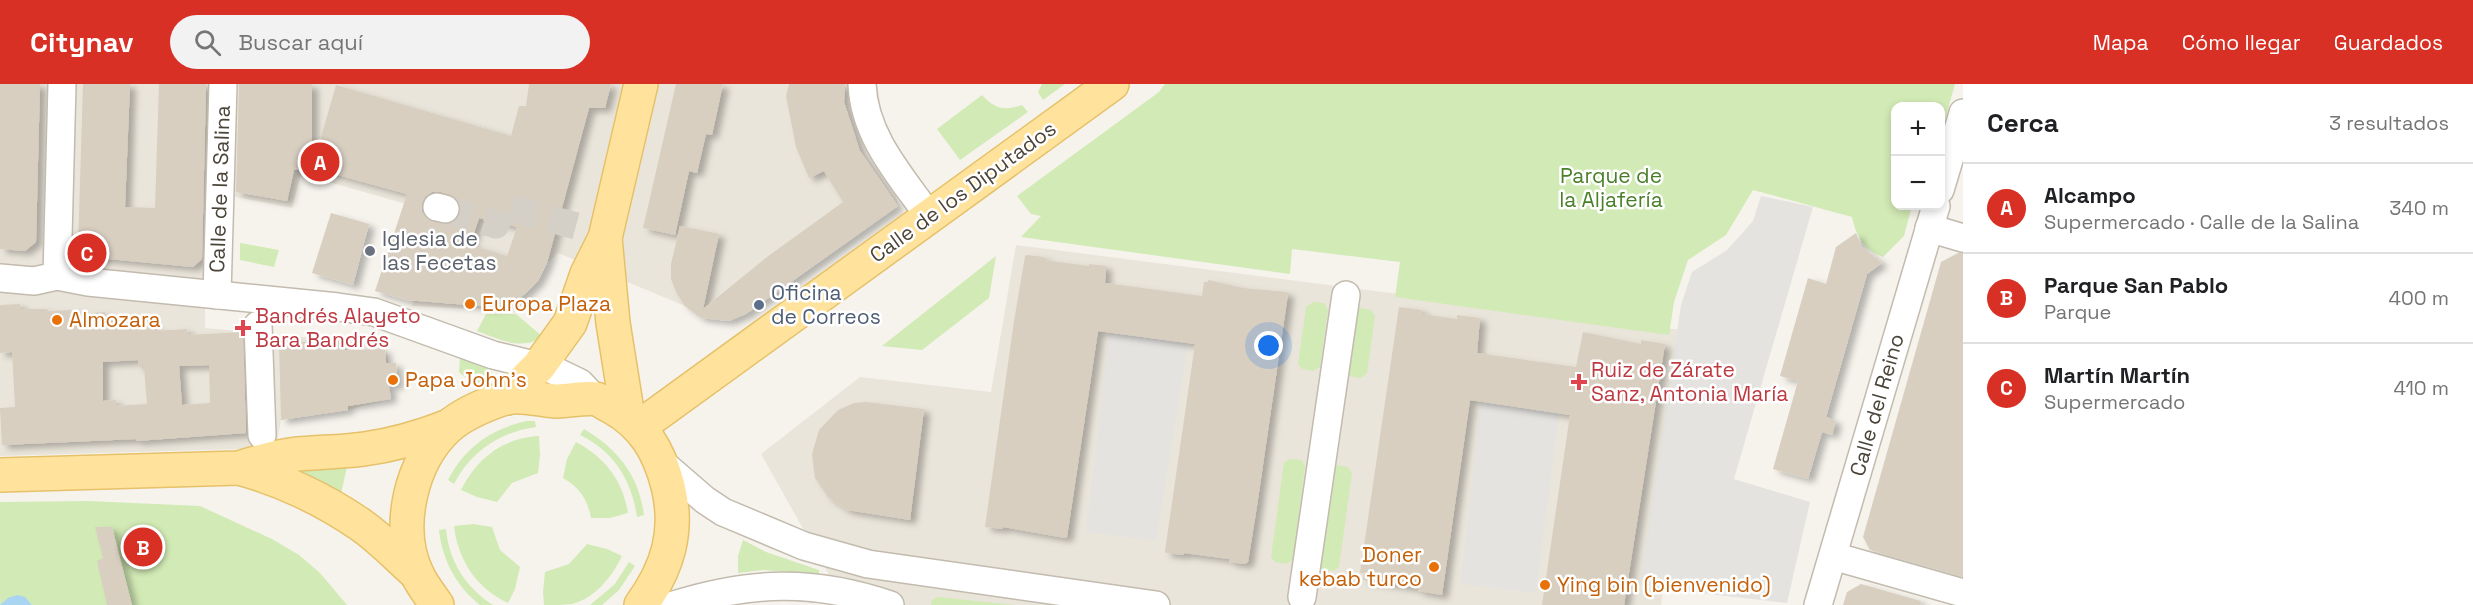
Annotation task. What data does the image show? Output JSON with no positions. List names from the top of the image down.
{
  "streets": {
    "main road": ["Calle de los Diputados"],
    "street": ["Calle de la Salina", "Calle del Reino"]
  },
  "parks": ["Parque de la Aljafería"],
  "places": {
    "other": [
      "Iglesia de las Fecetas",
      "Europa Plaza",
      "Oficina de Correos",
      "Almozara",
      "Papa John's",
      "Doner kebab turco",
      "Ying bin (bienvenido)"
    ],
    "health": ["Bandrés Alayeto Bara Bandrés", "Ruiz de Zárate Sanz, Antonia María"]
  },
  "page": {
    "header": "Citynav",
    "search": "Buscar aquí",
    "nav": ["Mapa", "Cómo llegar", "Guardados"],
    "heading": ["Cerca", "3 resultados"],
    "map_buttons": ["+", "−"],
    "pins": ["A", "C", "B"],
    "list": [
      {
        "mark": "A",
        "name": "Alcampo",
        "note": "Supermercado · Calle de la Salina",
        "value": "340 m"
      },
      {
        "mark": "B",
        "name": "Parque San Pablo",
        "note": "Parque",
        "value": "400 m"
      },
      {
        "mark": "C",
        "name": "Martín Martín",
        "note": "Supermercado",
        "value": "410 m"
      }
    ]
  }
}
